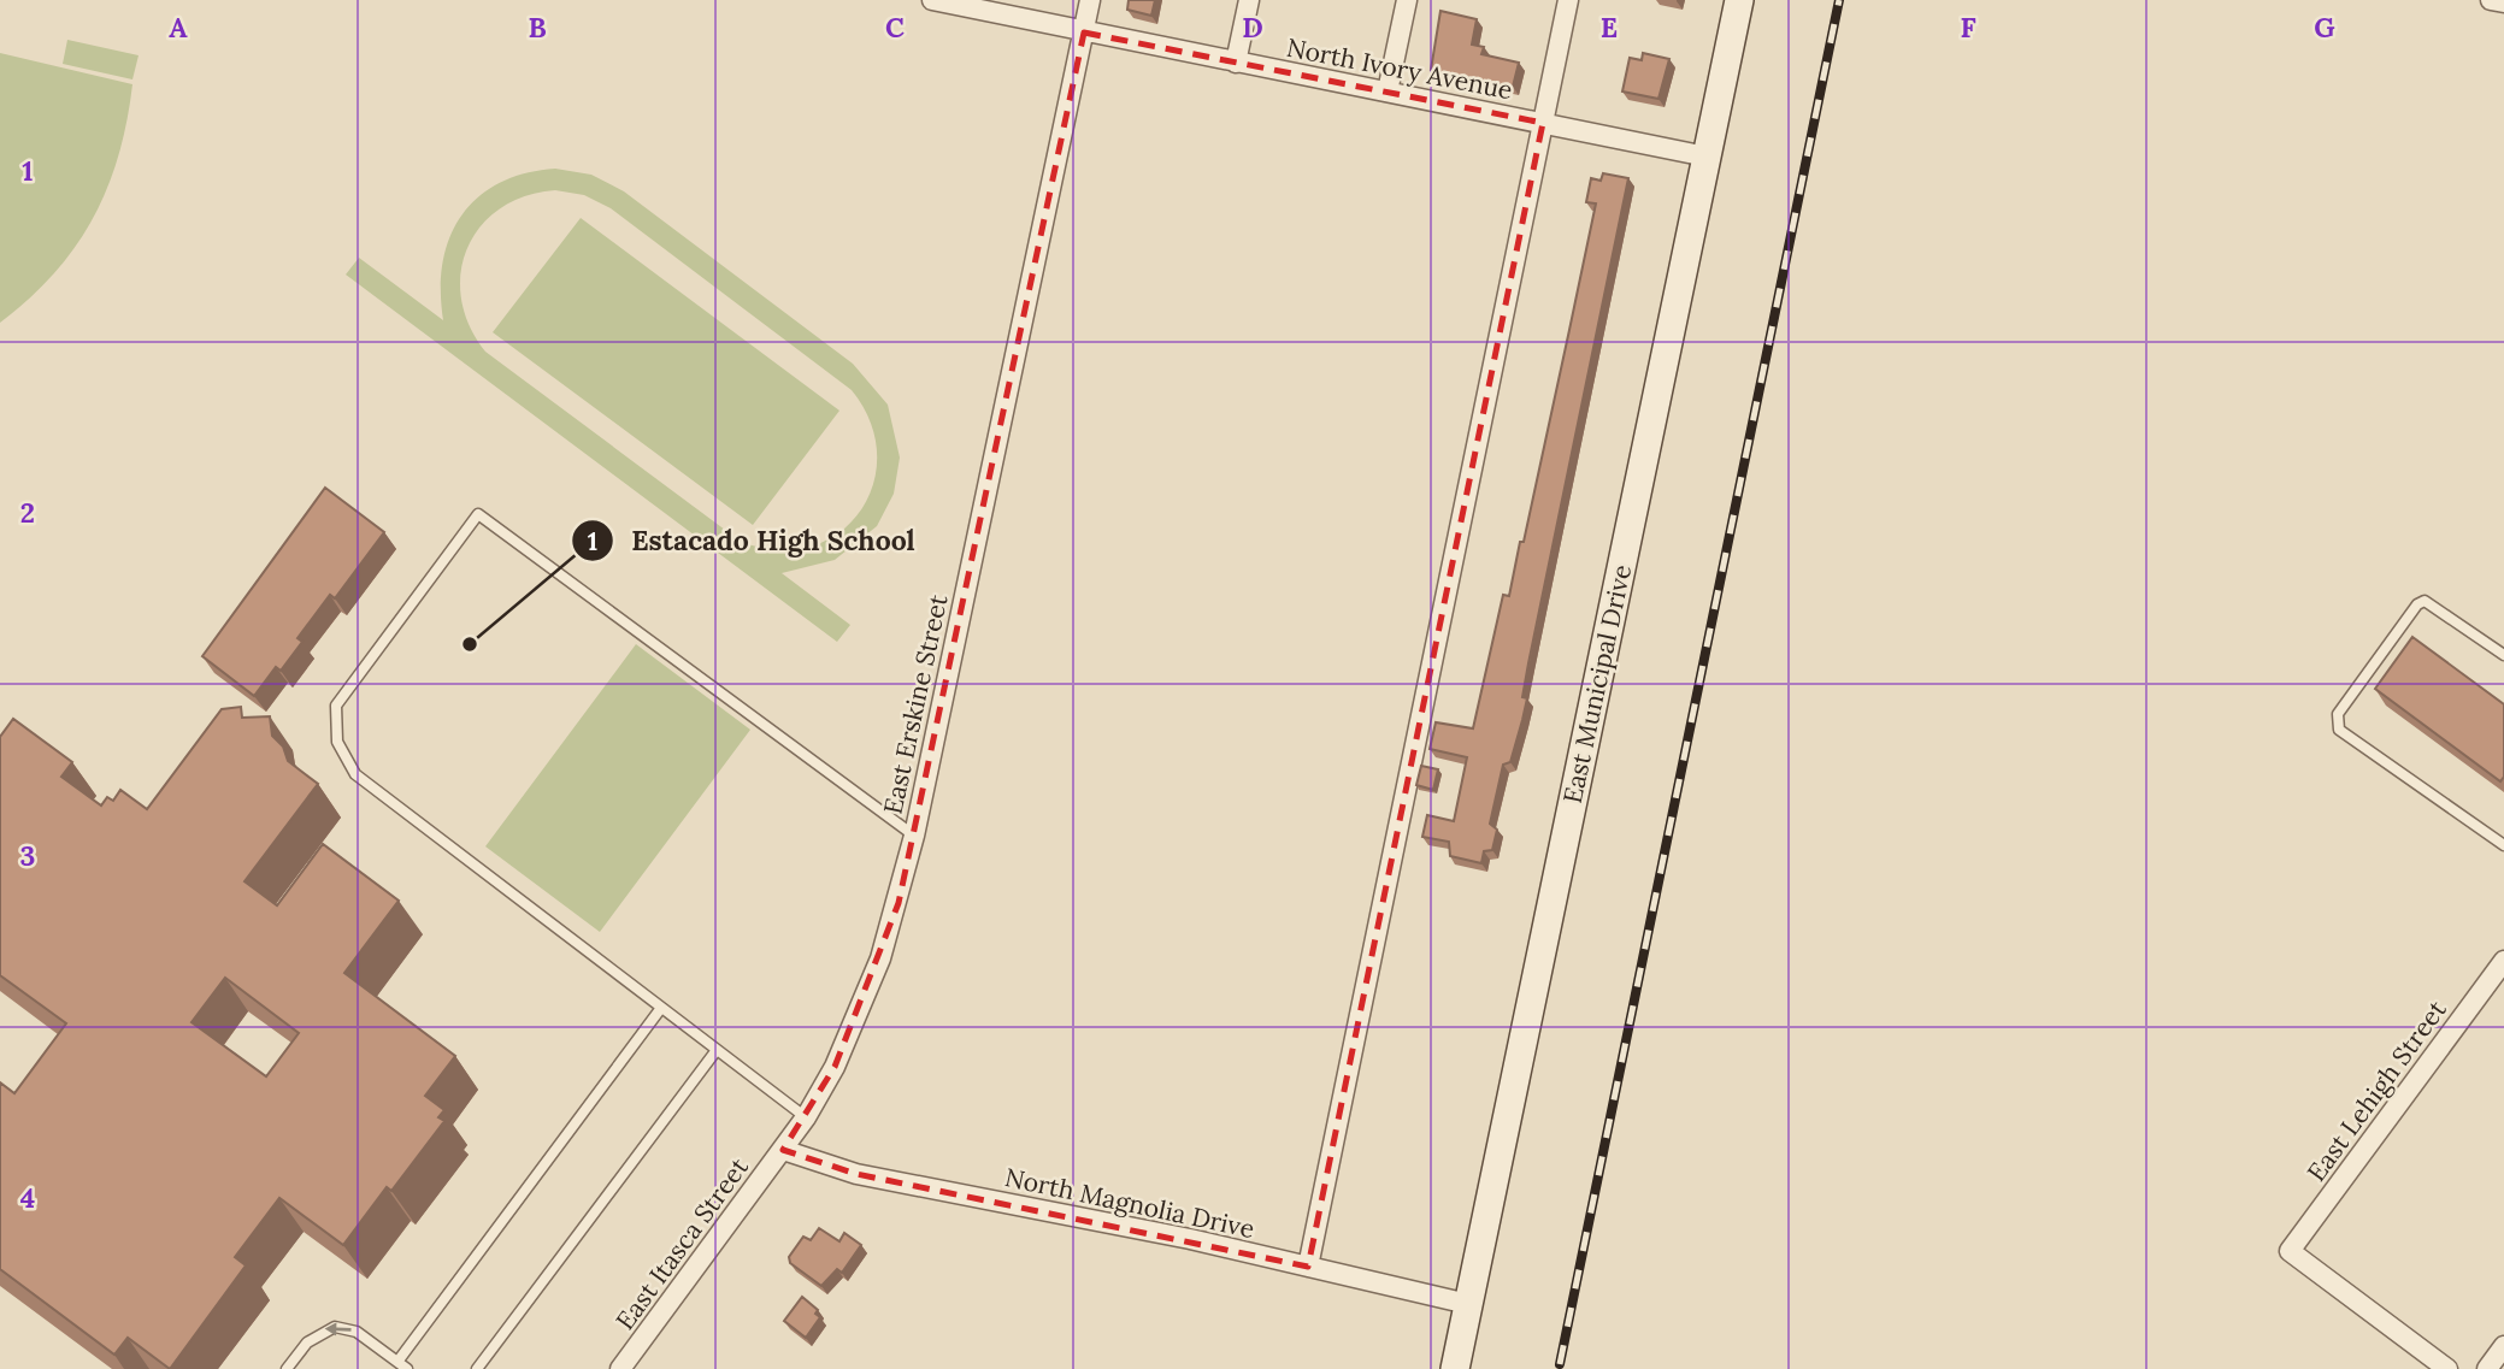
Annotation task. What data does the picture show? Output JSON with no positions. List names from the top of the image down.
{
  "streets": {
    "street": [
      "North Ivory Avenue",
      "East Municipal Drive",
      "East Erskine Street",
      "East Lehigh Street",
      "North Magnolia Drive",
      "East Itasca Street"
    ]
  },
  "crossings": [
    ["North Ivory Avenue", "East Municipal Drive"],
    ["North Ivory Avenue", "East Erskine Street"],
    ["East Municipal Drive", "North Magnolia Drive"],
    ["East Erskine Street", "North Magnolia Drive"],
    ["East Erskine Street", "East Itasca Street"],
    ["North Magnolia Drive", "East Itasca Street"]
  ],
  "places": ["Estacado High School"],
  "grid": {
    "columns": [
      "A",
      "B",
      "C",
      "D",
      "E",
      "F",
      "G"
    ],
    "rows": [
      "1",
      "2",
      "3",
      "4"
    ]
  }
}
